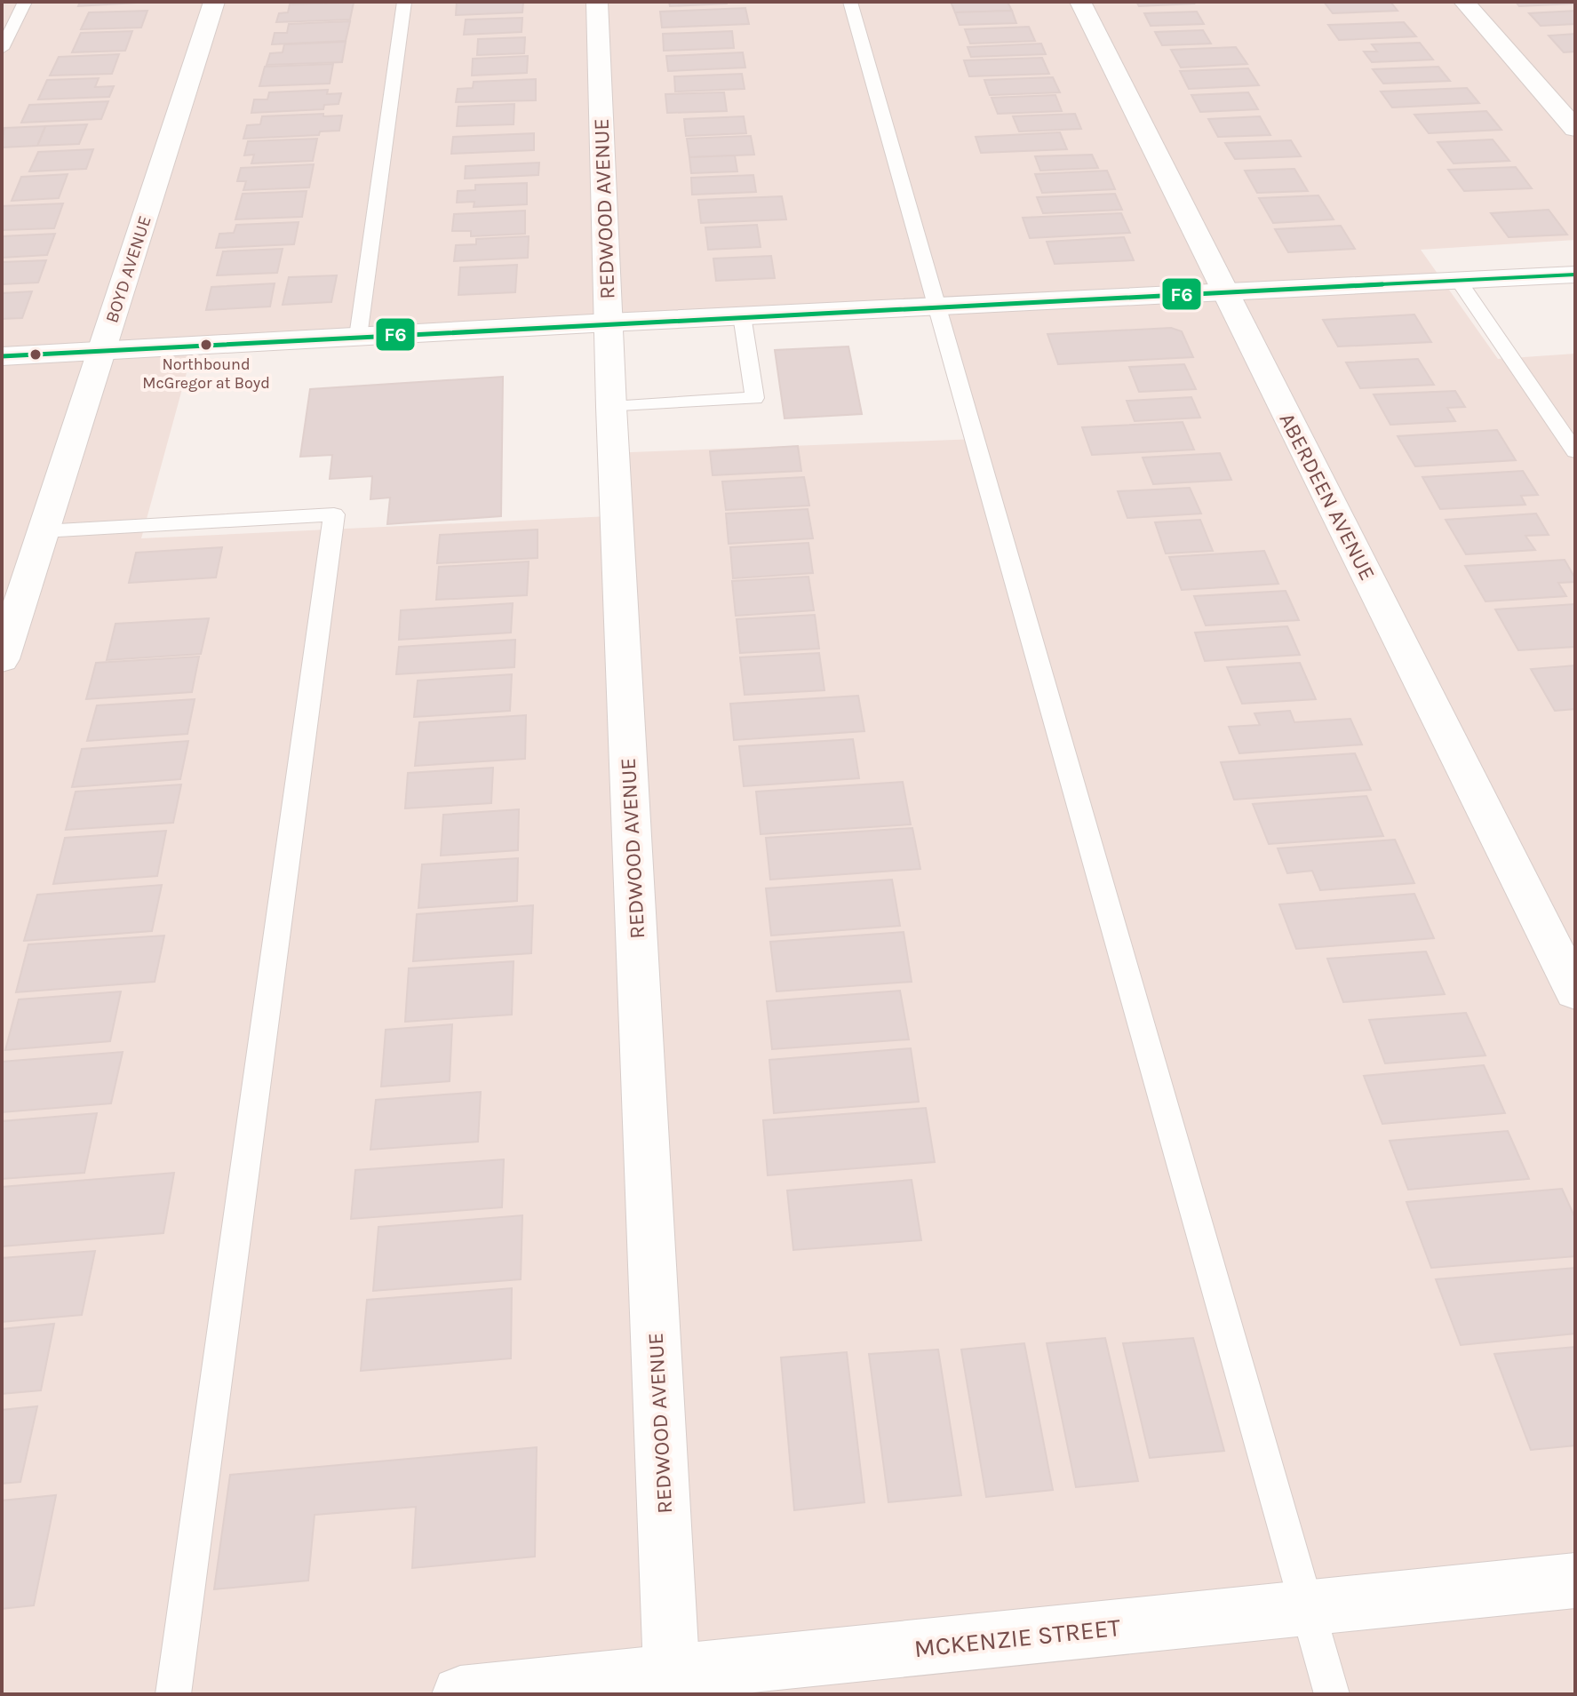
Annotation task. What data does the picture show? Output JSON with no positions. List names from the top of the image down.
{
  "streets": {
    "street": [
      "REDWOOD AVENUE",
      "BOYD AVENUE",
      "ABERDEEN AVENUE",
      "MCKENZIE STREET"
    ]
  },
  "crossings": [
    ["REDWOOD AVENUE", "MCKENZIE STREET"]
  ],
  "places": ["Northbound McGregor at Boyd"],
  "lines": ["transit line F6"]
}
